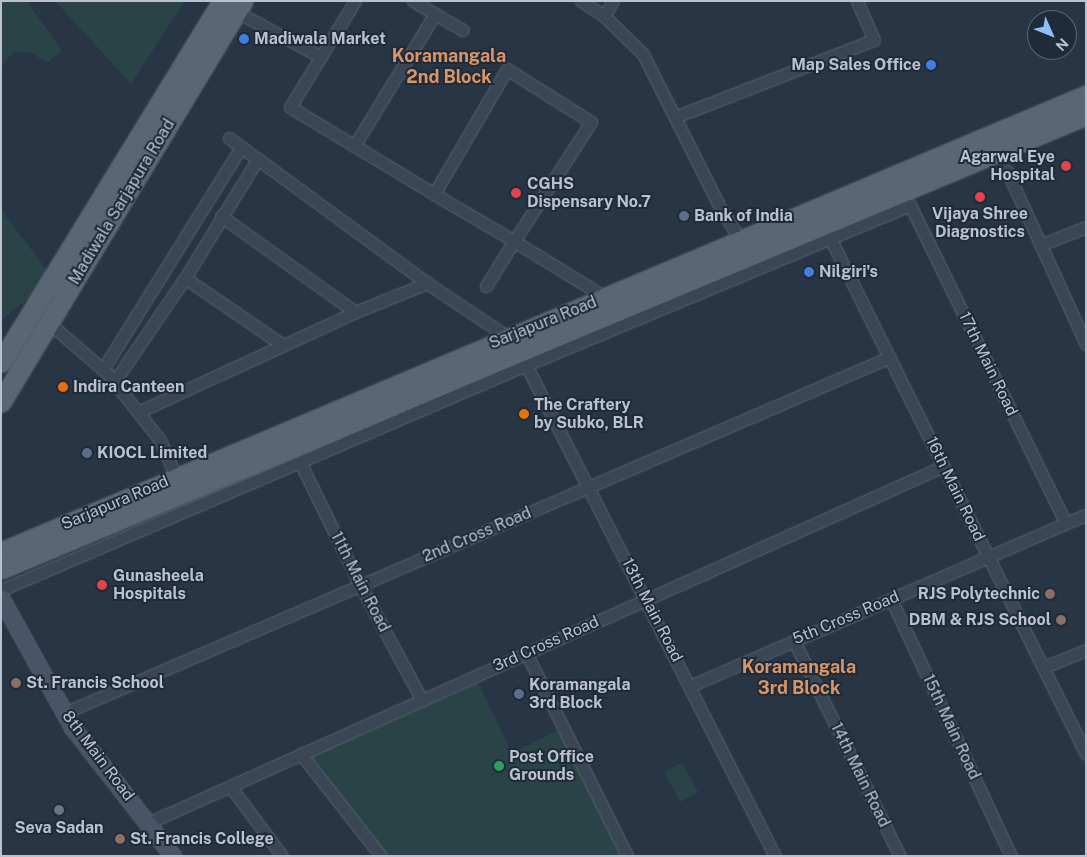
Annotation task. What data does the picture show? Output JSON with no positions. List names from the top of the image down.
{
  "streets": {
    "main road": ["Madiwala Sarjapura Road", "Sarjapura Road"],
    "street": [
      "17th Main Road",
      "16th Main Road",
      "2nd Cross Road",
      "11th Main Road",
      "13th Main Road",
      "5th Cross Road",
      "3rd Cross Road",
      "15th Main Road",
      "8th Main Road",
      "14th Main Road"
    ]
  },
  "crossings": [
    ["Sarjapura Road", "17th Main Road"],
    ["Sarjapura Road", "16th Main Road"],
    ["Sarjapura Road", "11th Main Road"],
    ["Sarjapura Road", "13th Main Road"],
    ["17th Main Road", "5th Cross Road"],
    ["16th Main Road", "2nd Cross Road"],
    ["16th Main Road", "5th Cross Road"],
    ["16th Main Road", "3rd Cross Road"],
    ["2nd Cross Road", "11th Main Road"],
    ["2nd Cross Road", "13th Main Road"],
    ["2nd Cross Road", "8th Main Road"],
    ["11th Main Road", "3rd Cross Road"],
    ["13th Main Road", "5th Cross Road"],
    ["13th Main Road", "3rd Cross Road"],
    ["5th Cross Road", "15th Main Road"],
    ["5th Cross Road", "14th Main Road"],
    ["3rd Cross Road", "8th Main Road"]
  ],
  "districts": ["Koramangala 2nd Block", "Koramangala 3rd Block"],
  "places": [
    "Madiwala Market",
    "Map Sales Office",
    "Agarwal Eye Hospital",
    "CGHS Dispensary No.7",
    "Vijaya Shree Diagnostics",
    "Bank of India",
    "Nilgiri's",
    "Indira Canteen",
    "The Craftery by Subko, BLR",
    "KIOCL Limited",
    "Gunasheela Hospitals",
    "RJS Polytechnic",
    "DBM & RJS School",
    "St. Francis School",
    "Koramangala 3rd Block",
    "Post Office Grounds",
    "Seva Sadan",
    "St. Francis College"
  ],
  "north": "bottom right"
}
